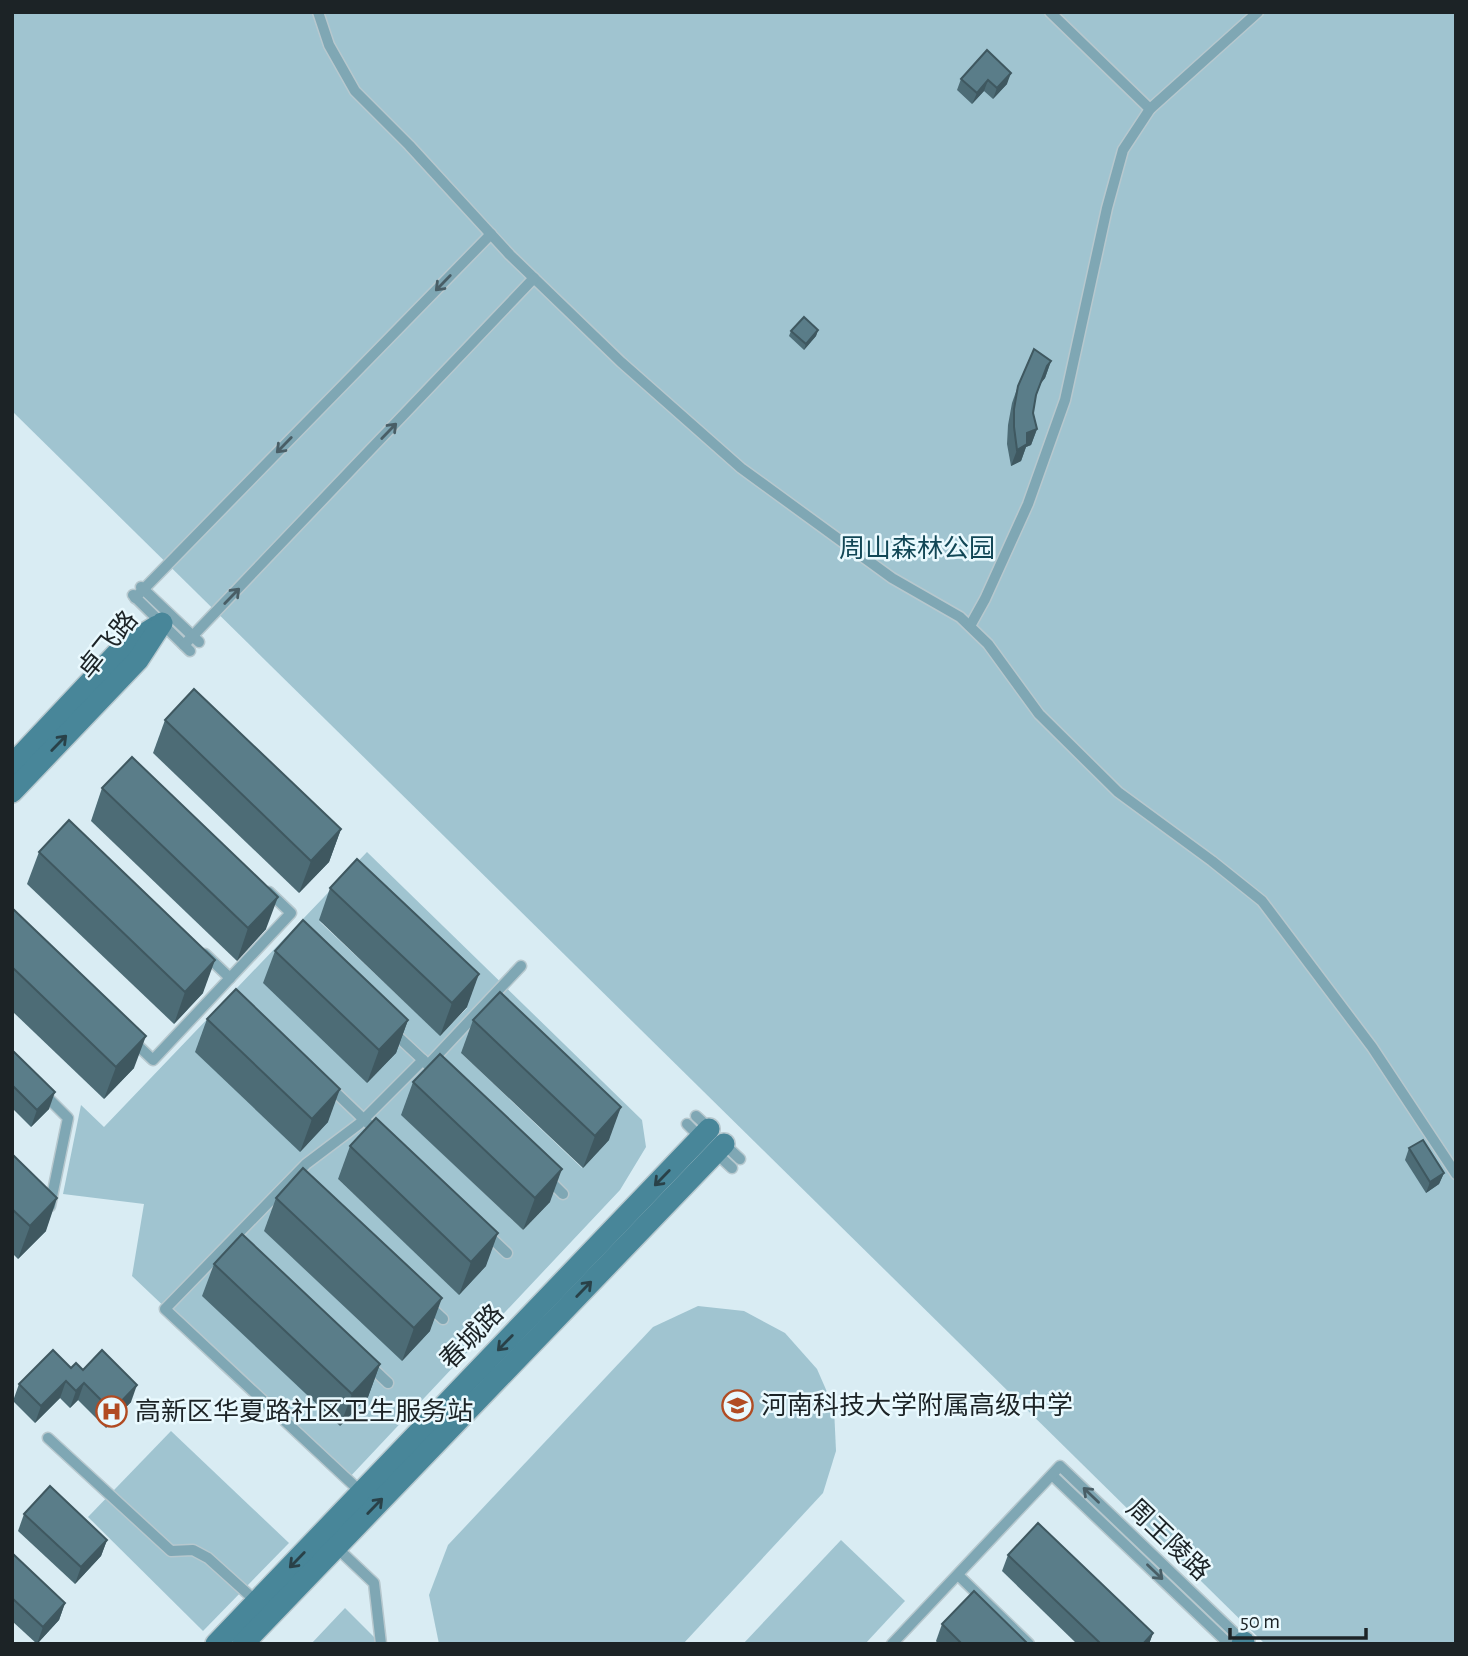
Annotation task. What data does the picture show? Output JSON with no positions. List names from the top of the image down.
{
  "streets": {
    "street": ["卓飞路", "春城路"],
    "lane": ["周王陵路"]
  },
  "parks": ["周山森林公园"],
  "places": {
    "school or university": ["河南科技大学附属高级中学"],
    "hospital": ["高新区华夏路社区卫生服务站"]
  },
  "scale_bar": "50 m"
}
